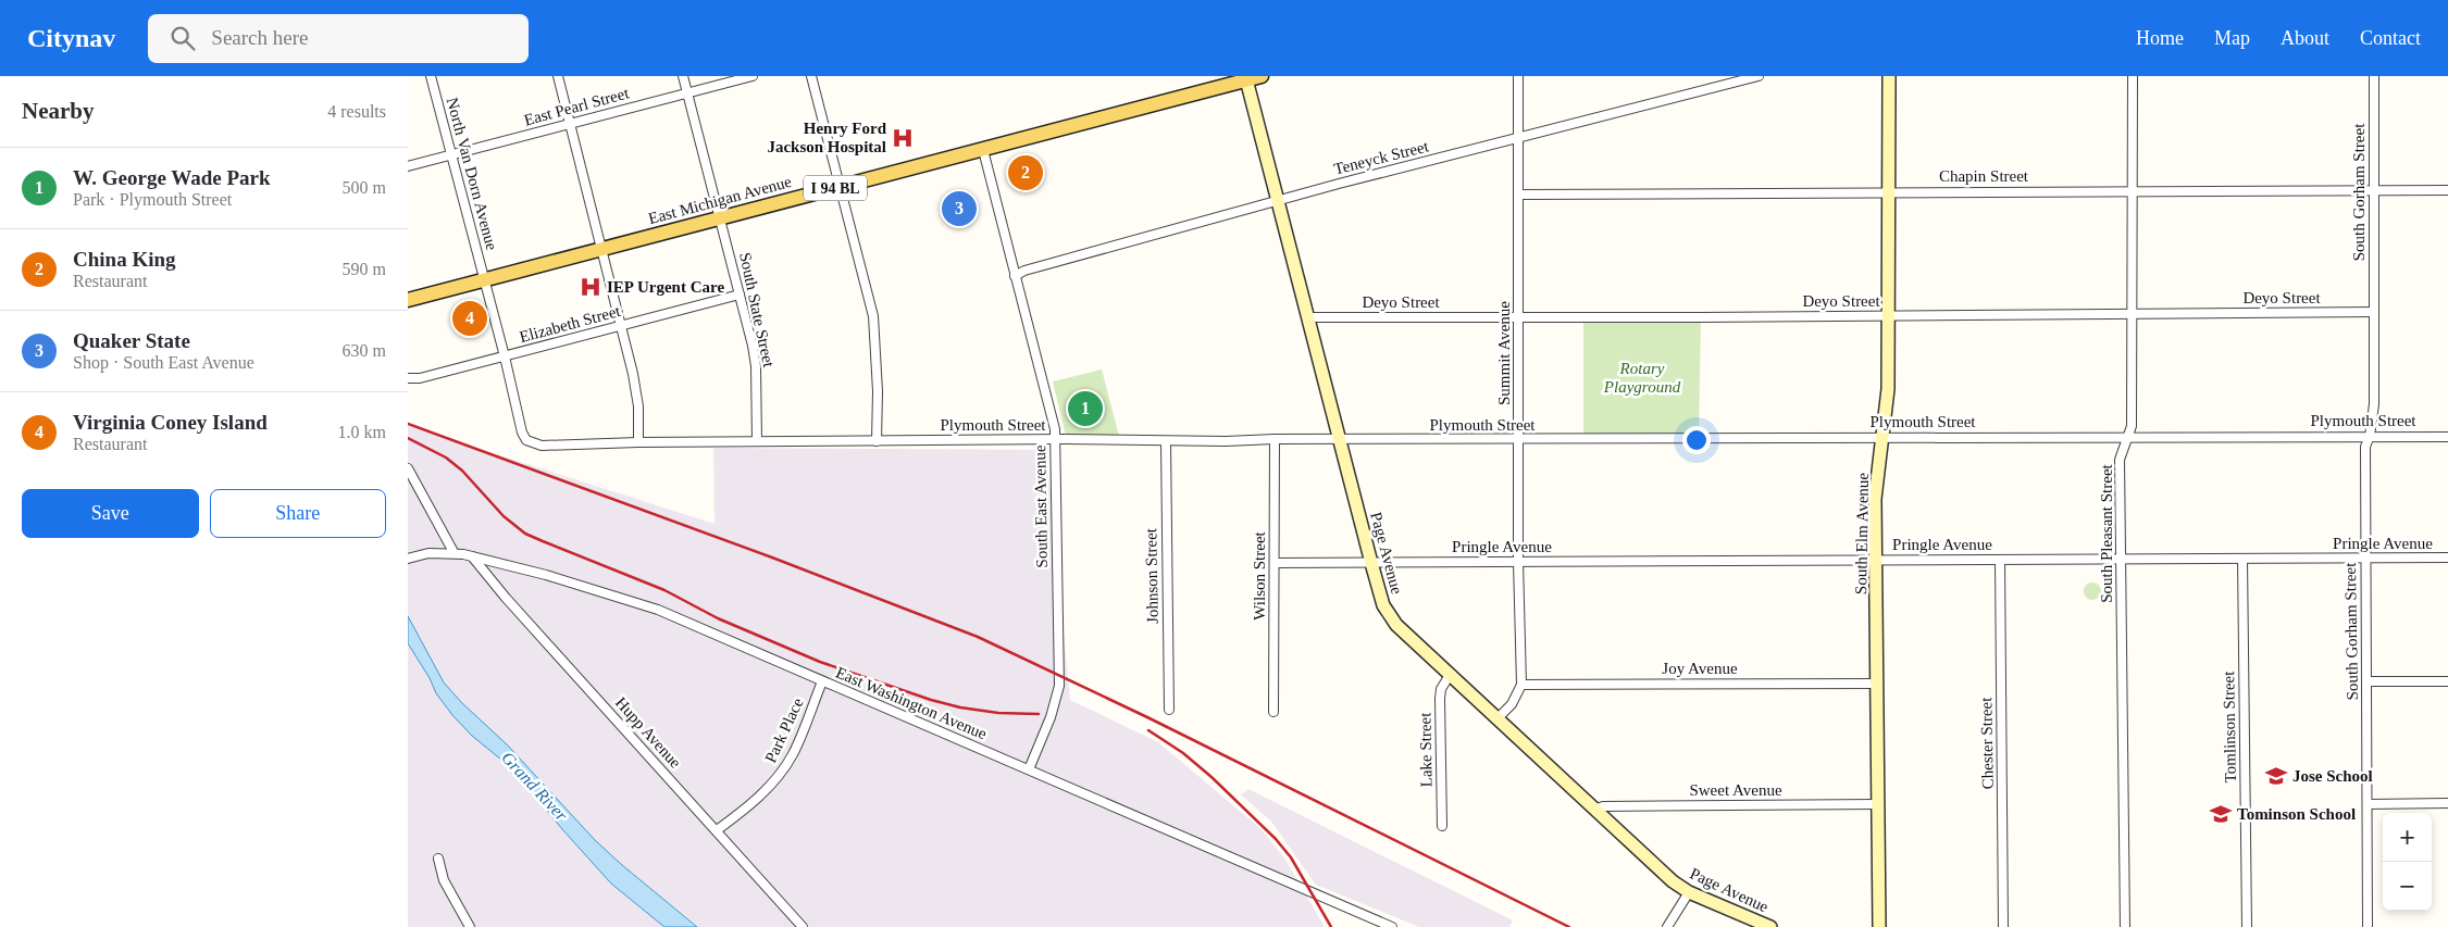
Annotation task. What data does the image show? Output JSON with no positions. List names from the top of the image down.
{
  "streets": {
    "main road": ["I 94 BL", "East Michigan Avenue"],
    "street": [
      "East Pearl Street",
      "Teneyck Street",
      "North Van Dorn Avenue",
      "Chapin Street",
      "South Gorham Street",
      "Deyo Street",
      "South State Street",
      "Elizabeth Street",
      "Summit Avenue",
      "Plymouth Street",
      "South East Avenue",
      "South Elm Avenue",
      "South Pleasant Street",
      "Pringle Avenue",
      "Page Avenue",
      "Johnson Street",
      "Wilson Street",
      "Joy Avenue",
      "East Washington Avenue",
      "Tomlinson Street",
      "Park Place",
      "Hupp Avenue",
      "Chester Street",
      "Lake Street",
      "Sweet Avenue"
    ]
  },
  "crossings": [
    ["East Pearl Street", "North Van Dorn Avenue"],
    ["East Pearl Street", "South State Street"],
    ["Teneyck Street", "Summit Avenue"],
    ["Teneyck Street", "South East Avenue"],
    ["Teneyck Street", "Page Avenue"],
    ["North Van Dorn Avenue", "East Michigan Avenue"],
    ["North Van Dorn Avenue", "Elizabeth Street"],
    ["North Van Dorn Avenue", "Plymouth Street"],
    ["Chapin Street", "South Gorham Street"],
    ["Chapin Street", "Summit Avenue"],
    ["Chapin Street", "South Elm Avenue"],
    ["Chapin Street", "South Pleasant Street"],
    ["South Gorham Street", "Deyo Street"],
    ["South Gorham Street", "Plymouth Street"],
    ["South Gorham Street", "Pringle Avenue"],
    ["East Michigan Avenue", "South State Street"],
    ["East Michigan Avenue", "South East Avenue"],
    ["East Michigan Avenue", "Page Avenue"],
    ["Deyo Street", "Summit Avenue"],
    ["Deyo Street", "South Elm Avenue"],
    ["Deyo Street", "South Pleasant Street"],
    ["Deyo Street", "Page Avenue"],
    ["South State Street", "Elizabeth Street"],
    ["South State Street", "Plymouth Street"],
    ["Summit Avenue", "Plymouth Street"],
    ["Summit Avenue", "Pringle Avenue"],
    ["Summit Avenue", "Joy Avenue"],
    ["Plymouth Street", "South East Avenue"],
    ["Plymouth Street", "South Elm Avenue"],
    ["Plymouth Street", "South Pleasant Street"],
    ["Plymouth Street", "Page Avenue"],
    ["Plymouth Street", "Johnson Street"],
    ["Plymouth Street", "Wilson Street"],
    ["South East Avenue", "East Washington Avenue"],
    ["South Elm Avenue", "Pringle Avenue"],
    ["South Elm Avenue", "Joy Avenue"],
    ["South Elm Avenue", "Sweet Avenue"],
    ["South Pleasant Street", "Pringle Avenue"],
    ["Pringle Avenue", "Page Avenue"],
    ["Pringle Avenue", "Wilson Street"],
    ["Pringle Avenue", "Tomlinson Street"],
    ["Pringle Avenue", "Chester Street"],
    ["Page Avenue", "Lake Street"],
    ["Page Avenue", "Sweet Avenue"],
    ["East Washington Avenue", "Park Place"],
    ["East Washington Avenue", "Hupp Avenue"],
    ["Park Place", "Hupp Avenue"]
  ],
  "water": ["Grand River"],
  "parks": ["Rotary Playground"],
  "places": {
    "hospital": ["Henry Ford Jackson Hospital", "IEP Urgent Care"],
    "school or university": ["Jose School", "Tominson School"]
  },
  "page": {
    "header": "Citynav",
    "search": "Search here",
    "nav": [
      "Home",
      "Map",
      "About",
      "Contact"
    ],
    "heading": ["Nearby", "4 results"],
    "list": [
      {
        "mark": "1",
        "name": "W. George Wade Park",
        "note": "Park · Plymouth Street",
        "value": "500 m"
      },
      {
        "mark": "2",
        "name": "China King",
        "note": "Restaurant",
        "value": "590 m"
      },
      {
        "mark": "3",
        "name": "Quaker State",
        "note": "Shop · South East Avenue",
        "value": "630 m"
      },
      {
        "mark": "4",
        "name": "Virginia Coney Island",
        "note": "Restaurant",
        "value": "1.0 km"
      }
    ],
    "pins": [
      "2",
      "3",
      "4",
      "1"
    ],
    "buttons": ["Save", "Share"],
    "map_buttons": ["+", "−"]
  }
}
